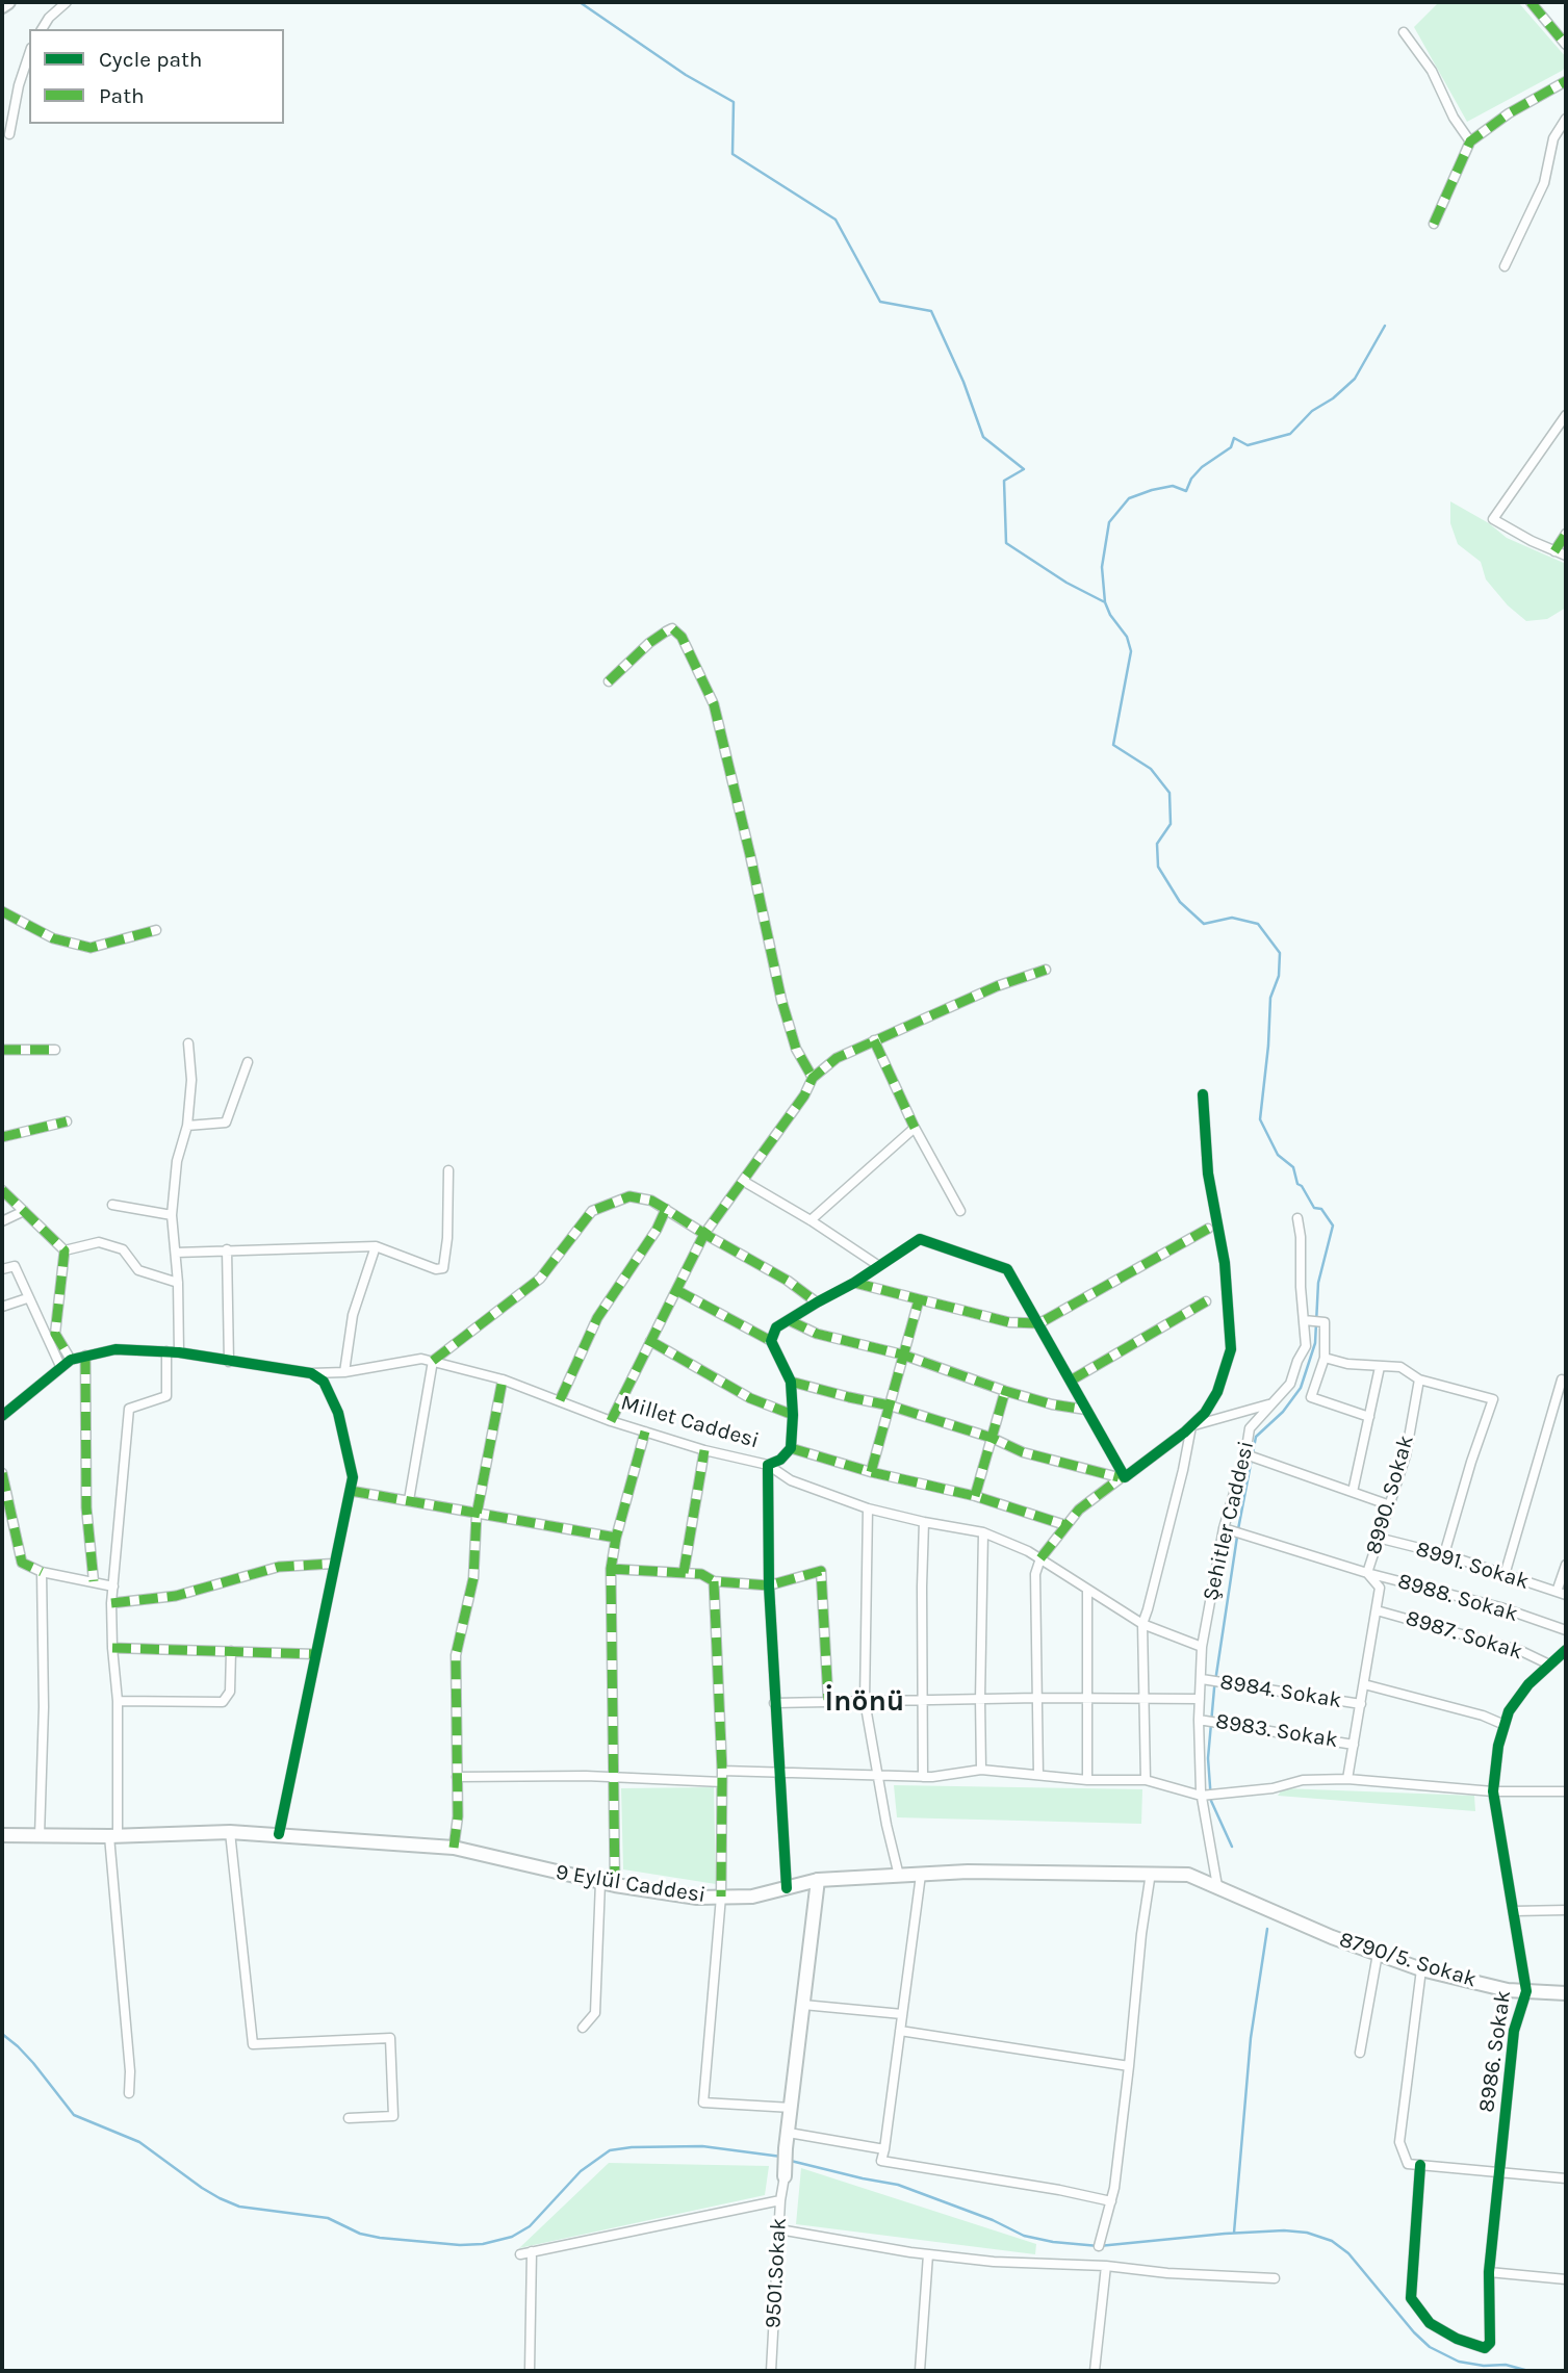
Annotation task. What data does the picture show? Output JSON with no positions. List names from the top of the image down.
{
  "streets": {
    "main road": ["9 Eylül Caddesi", "8790/5. Sokak"],
    "street": [
      "Millet Caddesi",
      "8990. Sokak",
      "Şehitler Caddesi",
      "8991. Sokak",
      "8988. Sokak",
      "8987. Sokak",
      "8984. Sokak",
      "8983. Sokak",
      "8986. Sokak",
      "9501.Sokak"
    ]
  },
  "crossings": [
    ["Millet Caddesi", "Şehitler Caddesi"],
    ["8990. Sokak", "8991. Sokak"],
    ["8990. Sokak", "8988. Sokak"],
    ["8990. Sokak", "8987. Sokak"],
    ["8990. Sokak", "8984. Sokak"],
    ["8990. Sokak", "8983. Sokak"],
    ["Şehitler Caddesi", "8988. Sokak"],
    ["Şehitler Caddesi", "8984. Sokak"],
    ["Şehitler Caddesi", "8983. Sokak"],
    ["Şehitler Caddesi", "9 Eylül Caddesi"],
    ["8987. Sokak", "8986. Sokak"],
    ["9 Eylül Caddesi", "8790/5. Sokak"],
    ["8790/5. Sokak", "8986. Sokak"]
  ],
  "districts": ["İnönü"],
  "legend": ["Cycle path", "Path"]
}
